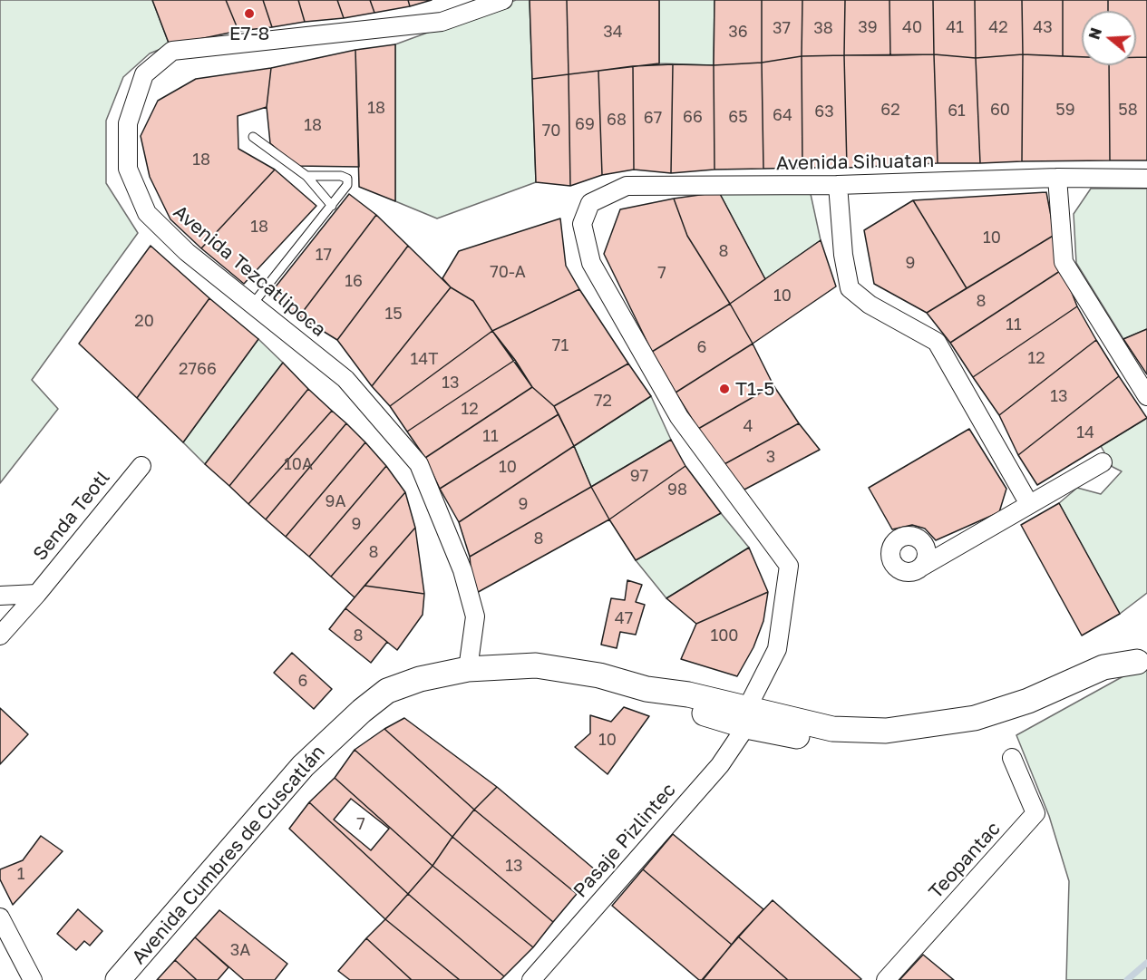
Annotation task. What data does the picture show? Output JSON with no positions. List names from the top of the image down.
{
  "streets": {
    "main road": ["Avenida Cumbres de Cuscatlán"],
    "street": [
      "Avenida Sihuatan",
      "Avenida Tezcatlipoca",
      "Senda Teotl",
      "Pasaje Pizlintec",
      "Teopantac"
    ]
  },
  "crossings": [
    ["Avenida Sihuatan", "Pasaje Pizlintec"],
    ["Avenida Tezcatlipoca", "Avenida Cumbres de Cuscatlán"],
    ["Pasaje Pizlintec", "Avenida Cumbres de Cuscatlán"]
  ],
  "places": ["E7-8", "T1-5"],
  "house_numbers": [
    "39",
    "40",
    "41",
    "42",
    "43",
    "37",
    "38",
    "34",
    "36",
    "18",
    "62",
    "60",
    "59",
    "58",
    "61",
    "63",
    "64",
    "66",
    "65",
    "67",
    "68",
    "69",
    "18",
    "70",
    "18",
    "18",
    "10",
    "8",
    "17",
    "9",
    "70-A",
    "7",
    "16",
    "10",
    "8",
    "15",
    "20",
    "11",
    "71",
    "6",
    "12",
    "14T",
    "2766",
    "13",
    "13",
    "72",
    "12",
    "4",
    "14",
    "11",
    "3",
    "10A",
    "10",
    "97",
    "98",
    "9A",
    "9",
    "9",
    "8",
    "8",
    "47",
    "8",
    "100",
    "6",
    "10",
    "7",
    "13",
    "1",
    "3A"
  ],
  "north": "left"
}
